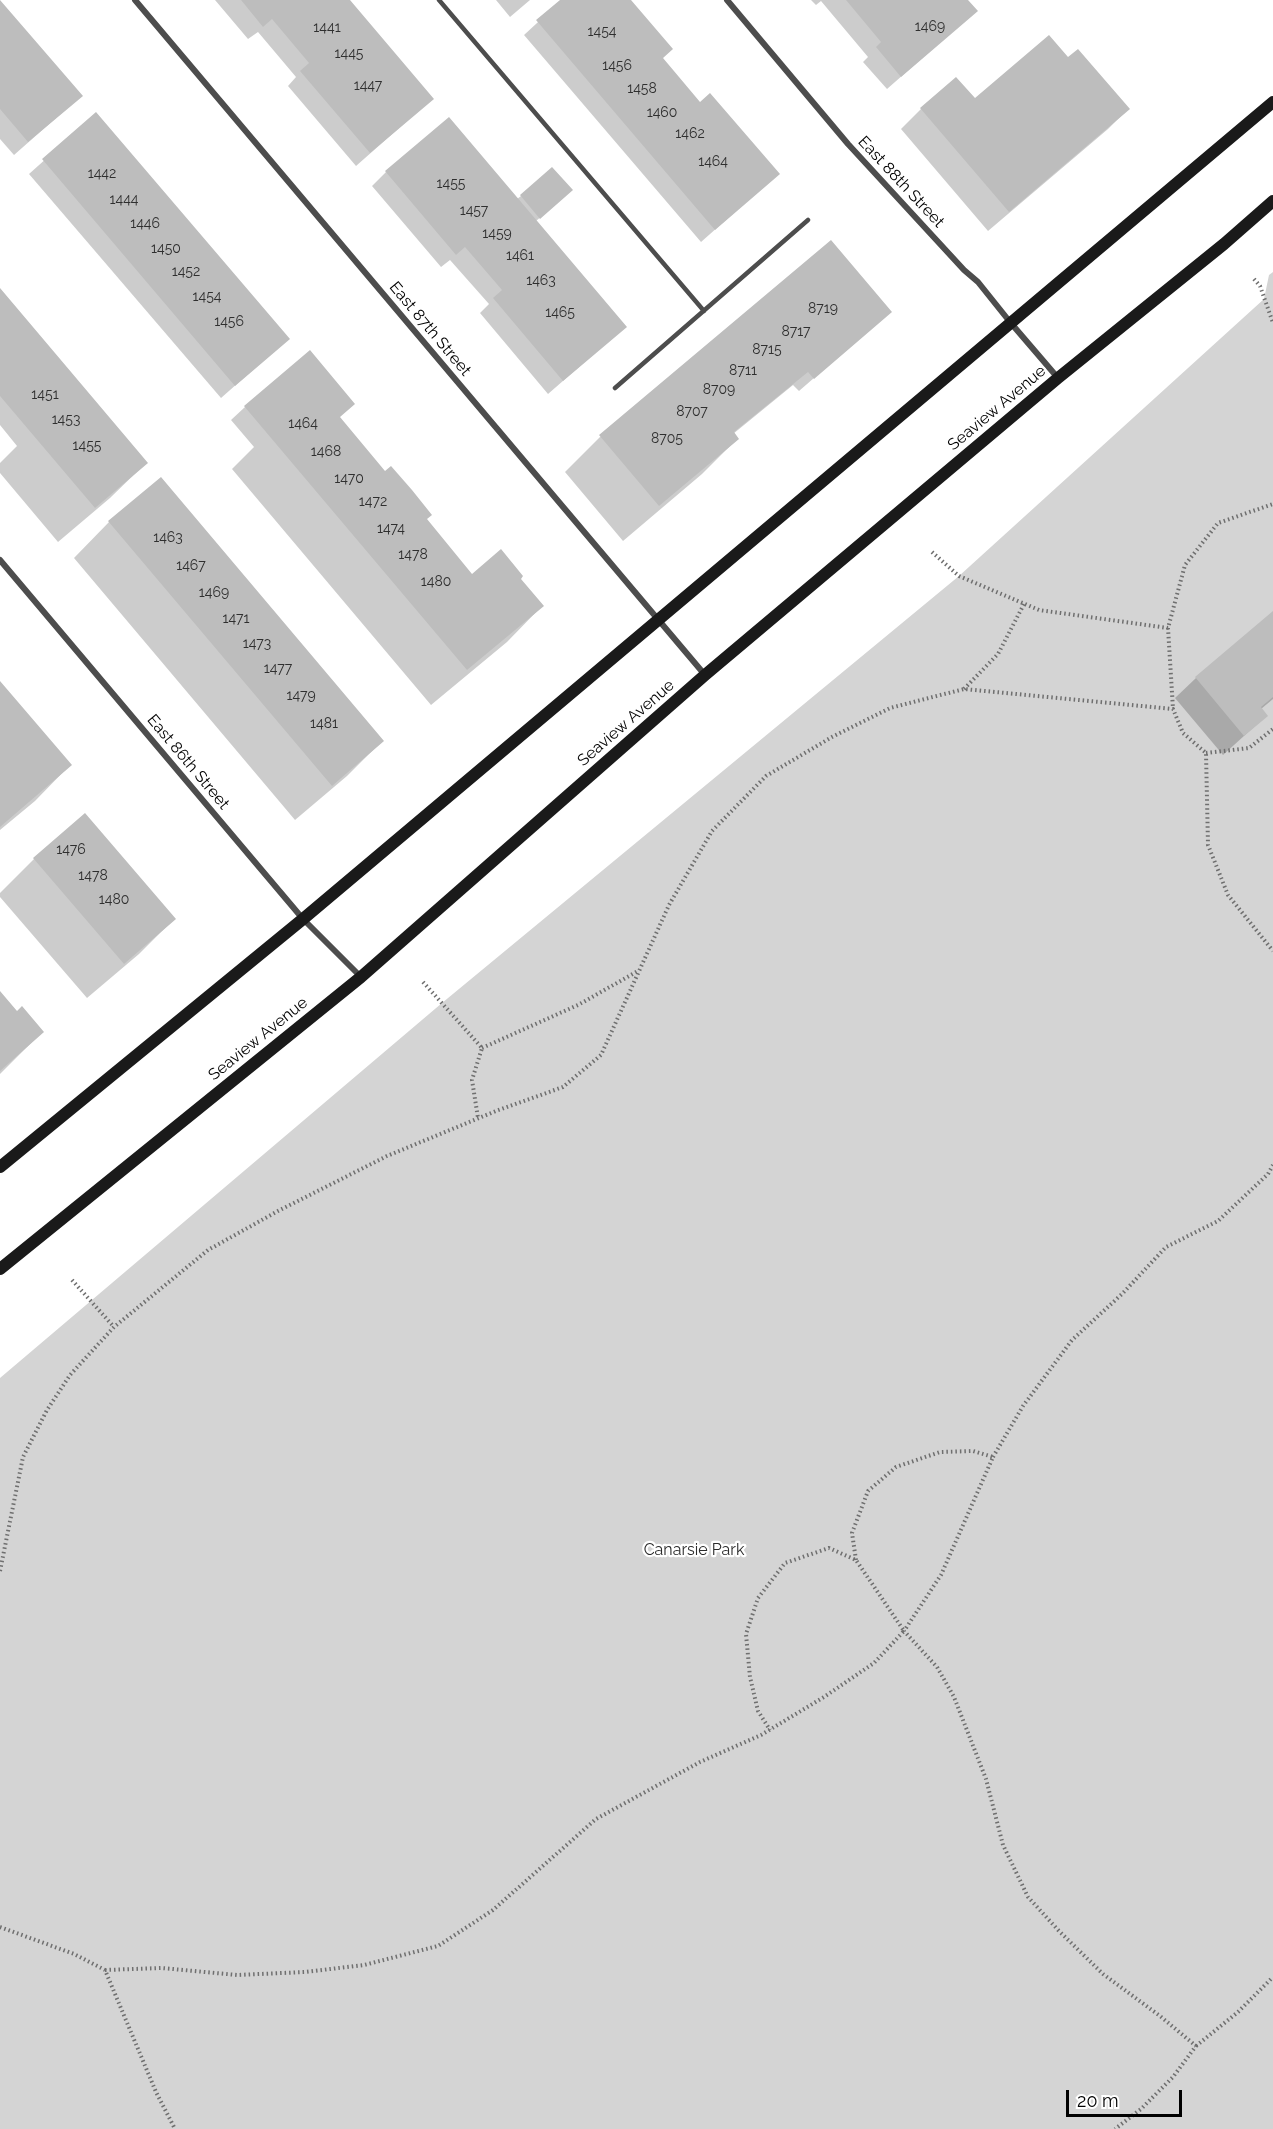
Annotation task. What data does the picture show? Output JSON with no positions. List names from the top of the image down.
{
  "streets": {
    "street": [
      "East 88th Street",
      "East 87th Street",
      "Seaview Avenue",
      "East 86th Street"
    ]
  },
  "crossings": [
    ["East 88th Street", "Seaview Avenue"],
    ["East 87th Street", "Seaview Avenue"],
    ["Seaview Avenue", "East 86th Street"]
  ],
  "parks": ["Canarsie Park"],
  "house_numbers": [
    "1469",
    "1441",
    "1454",
    "1445",
    "1456",
    "1447",
    "1458",
    "1460",
    "1462",
    "1464",
    "1442",
    "1455",
    "1444",
    "1457",
    "1446",
    "1459",
    "1450",
    "1461",
    "1452",
    "1463",
    "1454",
    "8719",
    "1465",
    "1456",
    "8717",
    "8715",
    "8711",
    "8709",
    "1451",
    "8707",
    "1453",
    "1464",
    "8705",
    "1455",
    "1468",
    "1470",
    "1472",
    "1474",
    "1463",
    "1478",
    "1467",
    "1480",
    "1469",
    "1471",
    "1473",
    "1477",
    "1479",
    "1481",
    "1476",
    "1478",
    "1480"
  ],
  "scale_bar": "20 m"
}
